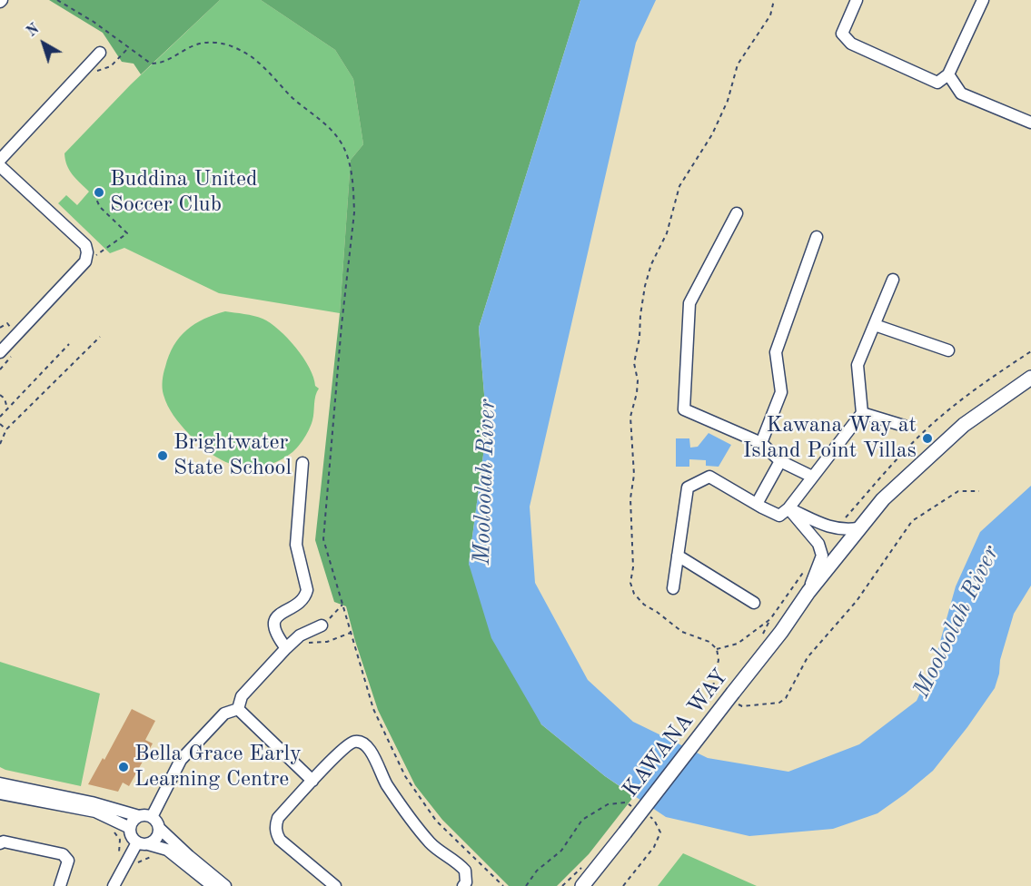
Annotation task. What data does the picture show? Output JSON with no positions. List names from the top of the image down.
{
  "streets": {
    "main road": ["KAWANA WAY"]
  },
  "water": ["Mooloolah River"],
  "places": [
    "Buddina United Soccer Club",
    "Kawana Way at Island Point Villas",
    "Brightwater State School",
    "Bella Grace Early Learning Centre"
  ],
  "north": "top left"
}
